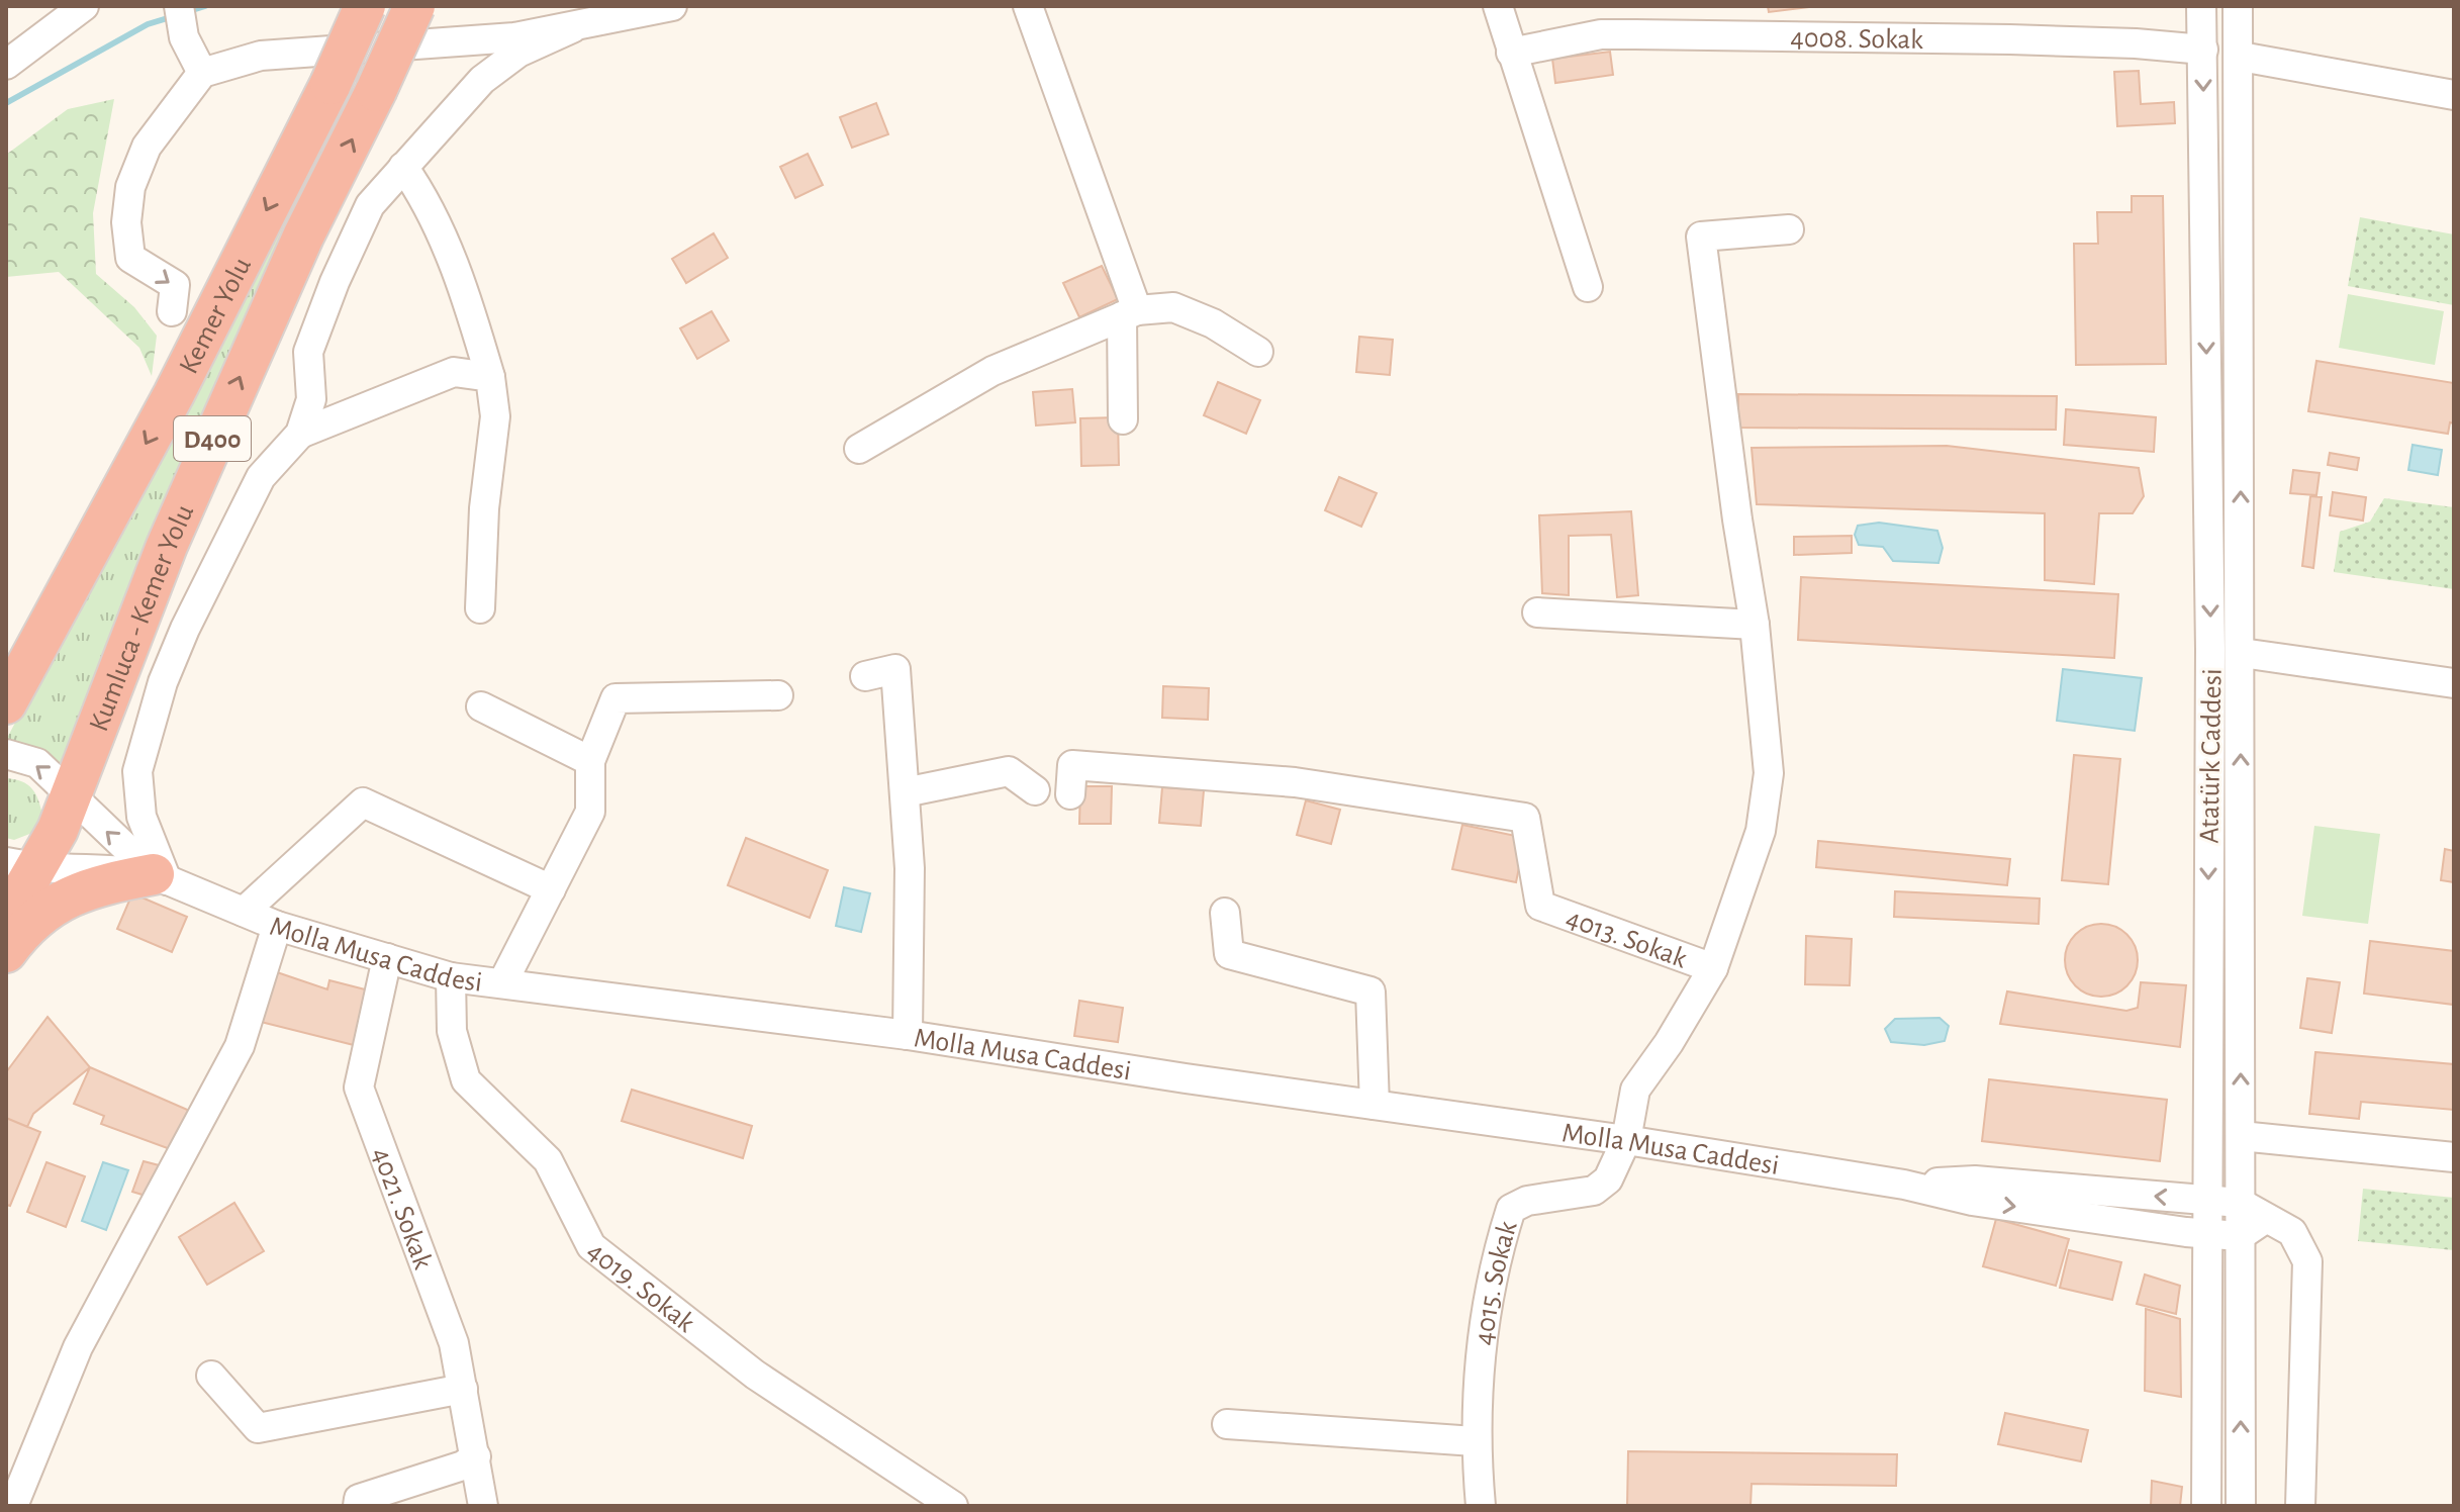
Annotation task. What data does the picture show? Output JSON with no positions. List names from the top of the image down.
{
  "streets": {
    "highway": ["Kemer Yolu", "D400", "Kumluca - Kemer Yolu"],
    "street": [
      "4008. Sokak",
      "Atatürk Caddesi",
      "4013. Sokak",
      "Molla Musa Caddesi",
      "4021. Sokak",
      "4019. Sokak",
      "4015. Sokak"
    ]
  },
  "crossings": [
    ["4008. Sokak", "Atatürk Caddesi"],
    ["Molla Musa Caddesi", "4021. Sokak"],
    ["Molla Musa Caddesi", "4019. Sokak"],
    ["Molla Musa Caddesi", "4015. Sokak"]
  ],
  "one_way": ["Kemer Yolu", "Kumluca - Kemer Yolu"]
}
